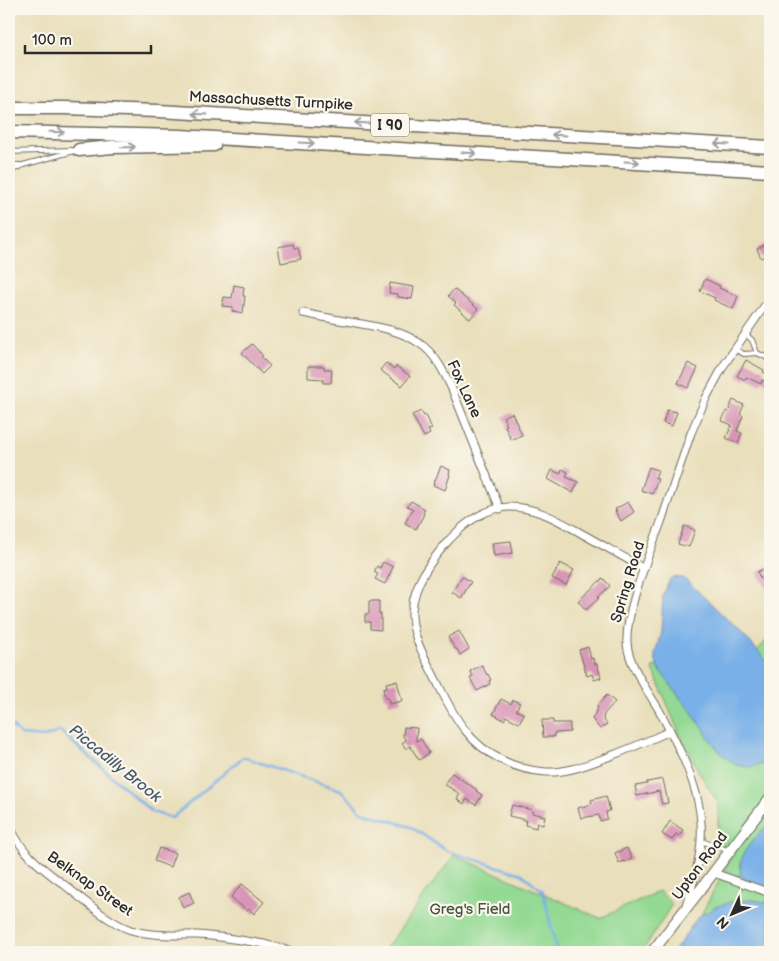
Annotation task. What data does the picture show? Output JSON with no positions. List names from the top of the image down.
{
  "streets": {
    "highway": ["Massachusetts Turnpike", "I 90"],
    "main road": ["Upton Road"],
    "street": ["Fox Lane", "Spring Road", "Belknap Street"]
  },
  "crossings": [
    ["Spring Road", "Upton Road"]
  ],
  "water": ["Piccadilly Brook"],
  "parks": ["Greg's Field"],
  "scale_bar": "100 m",
  "north": "bottom left"
}
